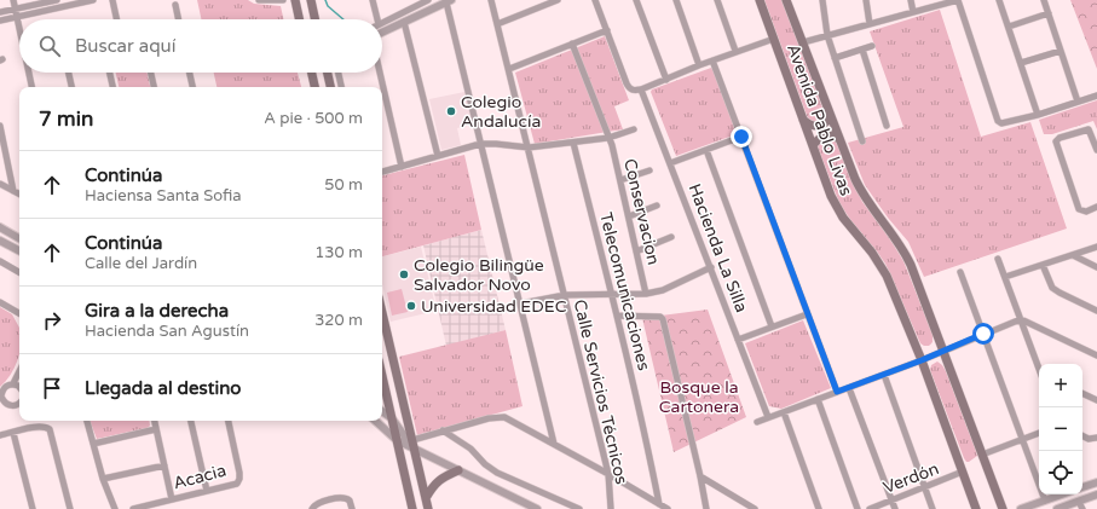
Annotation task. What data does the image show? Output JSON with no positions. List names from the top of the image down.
{
  "streets": {
    "main road": ["Avenida Pablo Livas"],
    "street": [
      "Conservacion",
      "Hacienda La Silla",
      "Telecomunicaciones",
      "Calle Servicios Técnicos",
      "Acacia",
      "Verdón"
    ]
  },
  "crossings": [
    ["Avenida Pablo Livas", "Verdón"]
  ],
  "parks": ["Bosque la Cartonera"],
  "places": ["Colegio Andalucía", "Colegio Bilingüe Salvador Novo", "Universidad EDEC"],
  "page": {
    "search": "Buscar aquí",
    "heading": ["7 min", "A pie · 500 m"],
    "list": [
      ["Continúa", "Haciensa Santa Sofia", "50 m"],
      ["Continúa", "Calle del Jardín", "130 m"],
      ["Gira a la derecha", "Hacienda San Agustín", "320 m"],
      "Llegada al destino"
    ],
    "map_buttons": ["+", "−"]
  }
}
